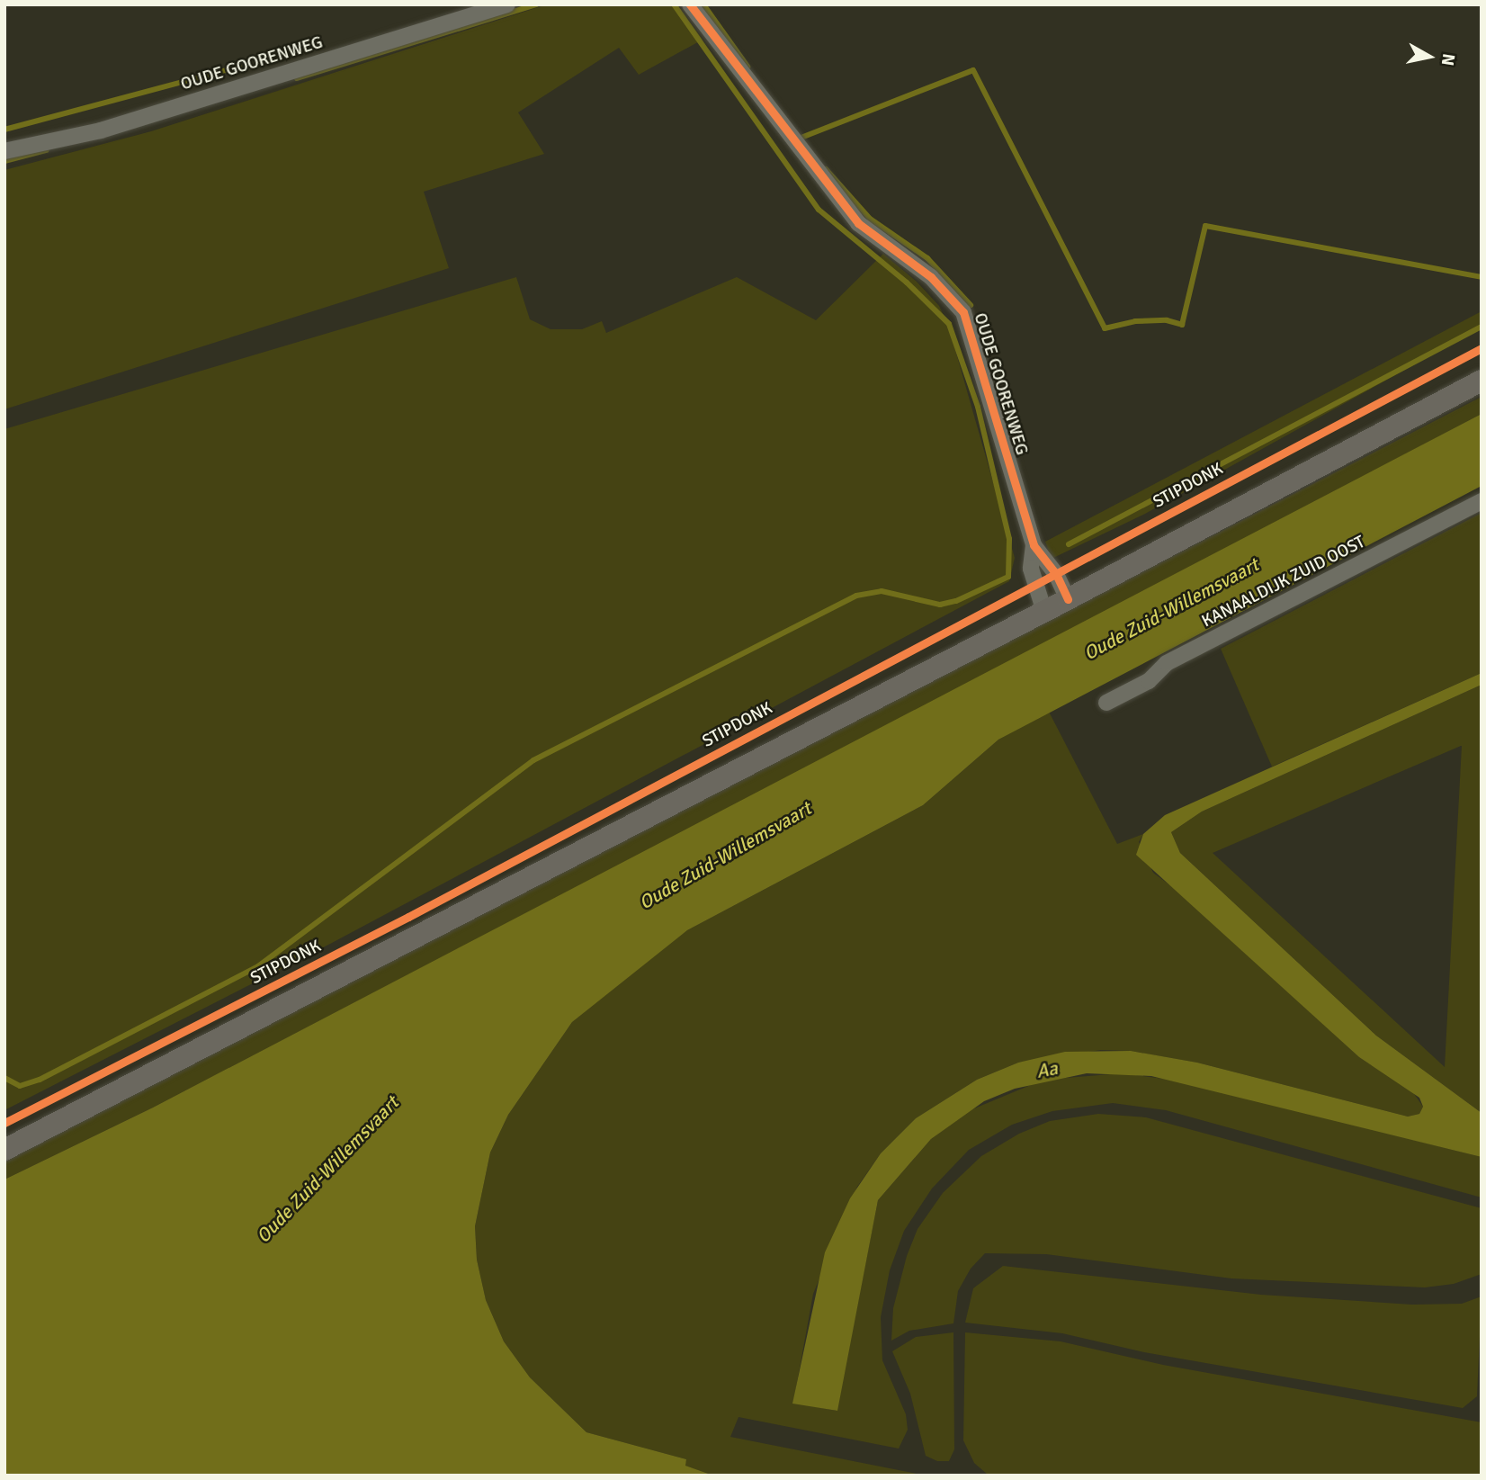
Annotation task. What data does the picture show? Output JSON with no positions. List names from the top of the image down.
{
  "streets": {
    "main road": ["STIPDONK"],
    "street": ["OUDE GOORENWEG", "KANAALDIJK ZUID OOST"]
  },
  "crossings": [
    ["OUDE GOORENWEG", "STIPDONK"]
  ],
  "water": ["Oude Zuid-Willemsvaart", "Aa"],
  "north": "right"
}
